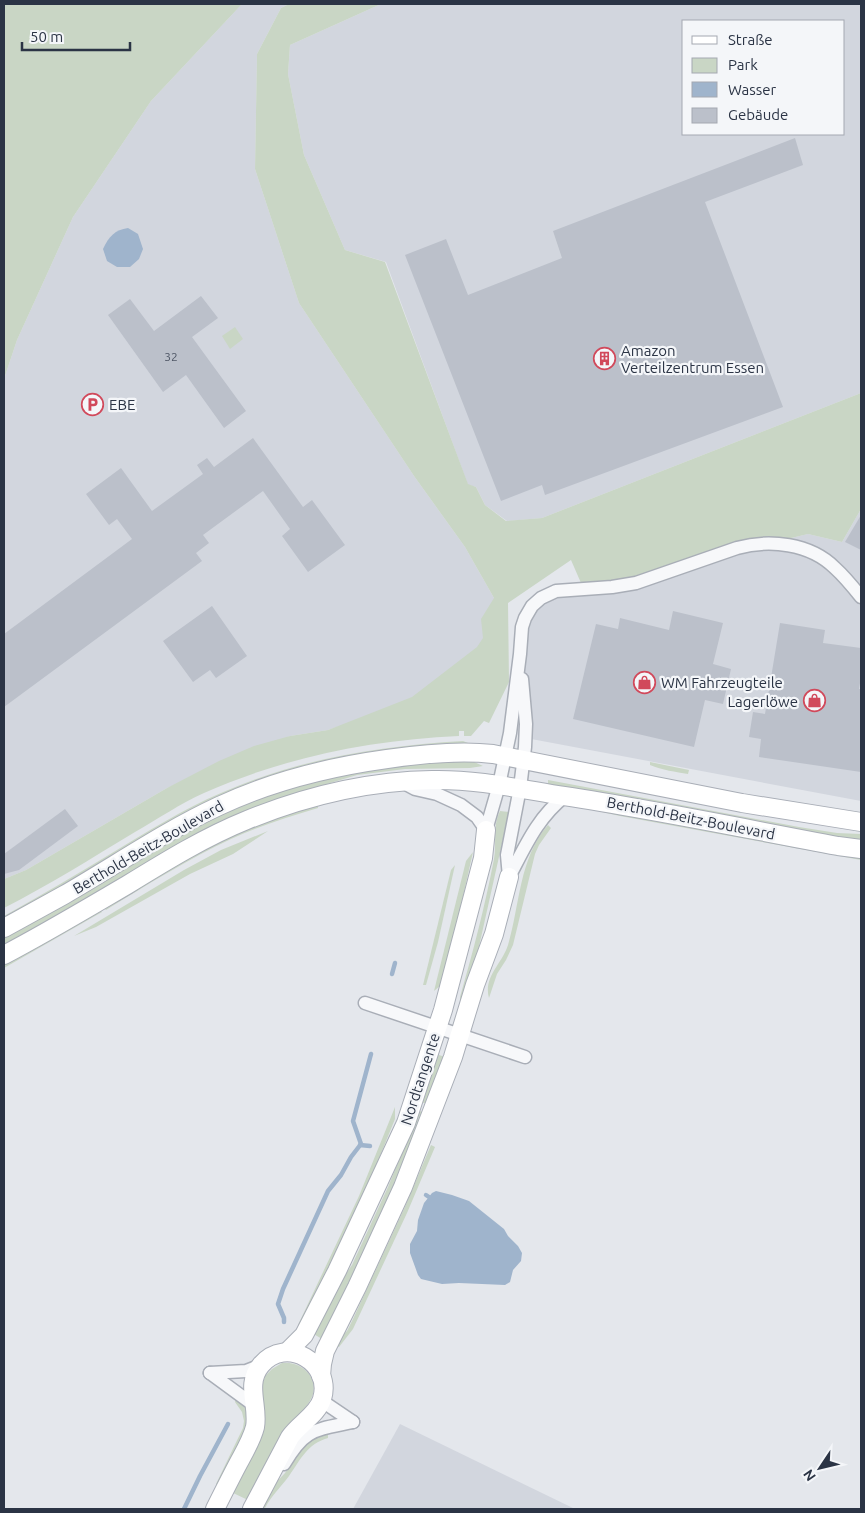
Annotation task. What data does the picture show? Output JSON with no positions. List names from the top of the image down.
{
  "streets": {
    "main road": ["Berthold-Beitz-Boulevard", "Nordtangente"]
  },
  "crossings": [
    ["Berthold-Beitz-Boulevard", "Nordtangente"]
  ],
  "places": {
    "building": ["Amazon Verteilzentrum Essen"],
    "parking": ["EBE"],
    "shop": ["WM Fahrzeugteile", "Lagerlöwe"]
  },
  "house_numbers": ["32"],
  "legend": [
    "Straße",
    "Park",
    "Wasser",
    "Gebäude"
  ],
  "scale_bar": "50 m",
  "north": "bottom left"
}
